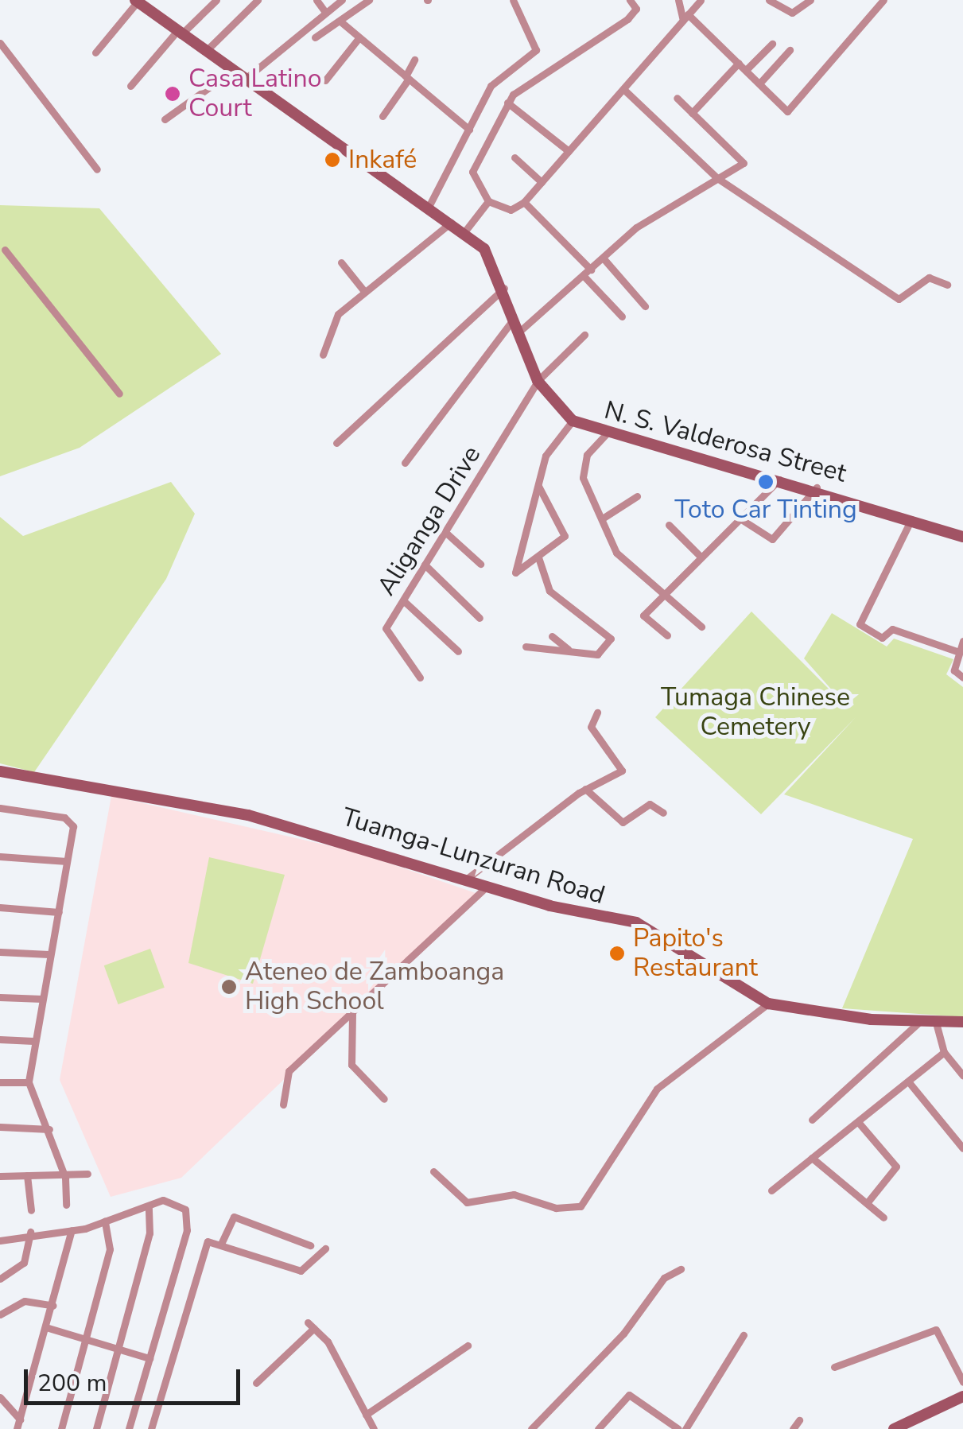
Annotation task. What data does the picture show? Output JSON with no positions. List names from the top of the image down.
{
  "streets": {
    "street": ["N. S. Valderosa Street", "Aliganga Drive", "Tuamga-Lunzuran Road"]
  },
  "crossings": [
    ["N. S. Valderosa Street", "Aliganga Drive"]
  ],
  "parks": ["Tumaga Chinese Cemetery"],
  "places": [
    "Casa Latino Court",
    "Inkafé",
    "Toto Car Tinting",
    "Papito's Restaurant",
    "Ateneo de Zamboanga High School"
  ],
  "scale_bar": "200 m"
}
